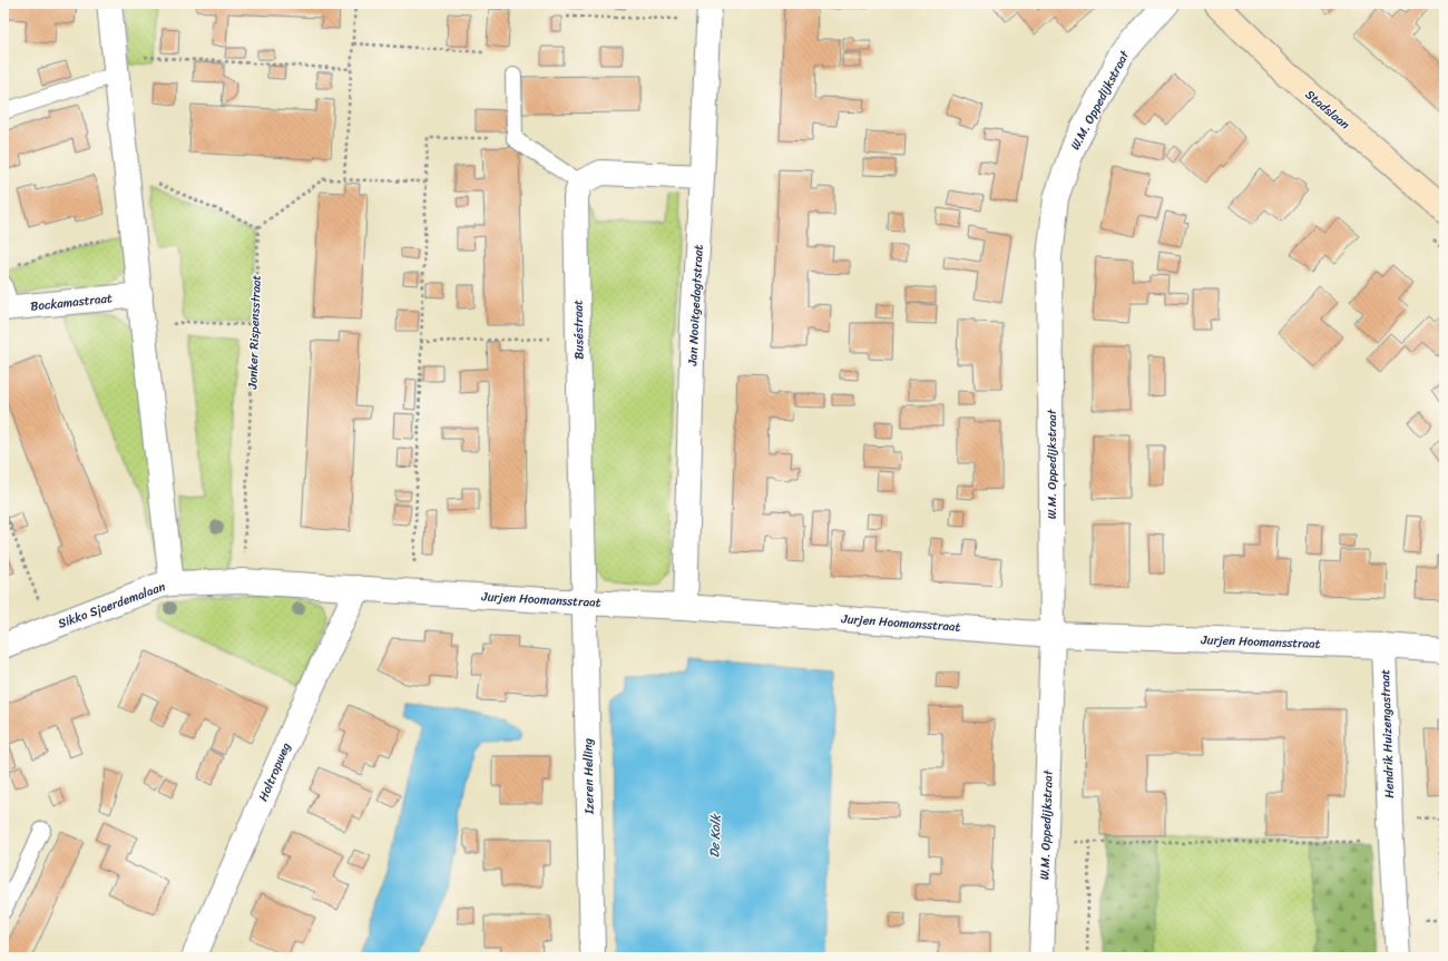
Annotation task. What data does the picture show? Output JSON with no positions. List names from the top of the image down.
{
  "streets": {
    "street": [
      "W.M. Oppedijkstraat",
      "Stadslaan",
      "Bockamastraat",
      "Jan Nooitgedagtstraat",
      "Buséstraat",
      "Jurjen Hoomansstraat",
      "Sikko Sjaerdemalaan",
      "Hendrik Huizengastraat",
      "Holtropweg",
      "Izeren Helling"
    ],
    "path": ["Jonker Rispensstraat"]
  },
  "crossings": [
    ["W.M. Oppedijkstraat", "Jurjen Hoomansstraat"],
    ["Jan Nooitgedagtstraat", "Jurjen Hoomansstraat"],
    ["Buséstraat", "Jurjen Hoomansstraat"],
    ["Buséstraat", "Izeren Helling"],
    ["Jonker Rispensstraat", "Sikko Sjaerdemalaan"],
    ["Jurjen Hoomansstraat", "Sikko Sjaerdemalaan"],
    ["Jurjen Hoomansstraat", "Hendrik Huizengastraat"],
    ["Jurjen Hoomansstraat", "Holtropweg"],
    ["Jurjen Hoomansstraat", "Izeren Helling"],
    ["Sikko Sjaerdemalaan", "Holtropweg"]
  ],
  "water": ["De Kolk"]
}
